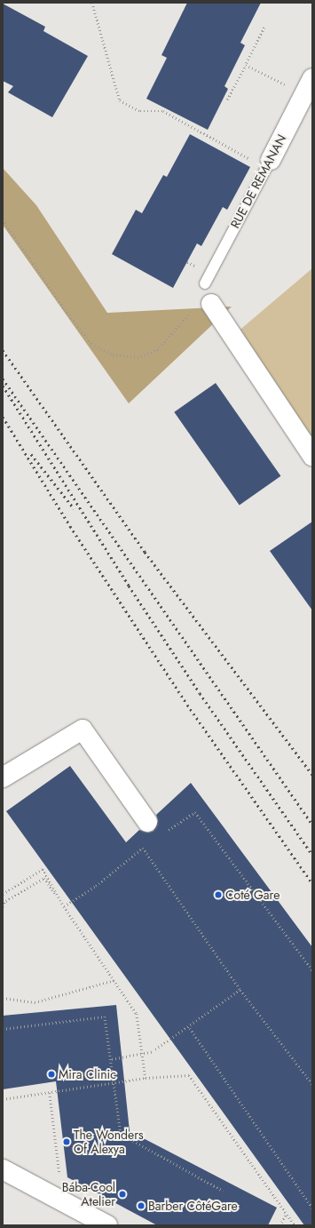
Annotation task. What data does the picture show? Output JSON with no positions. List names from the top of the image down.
{
  "streets": {
    "street": ["RUE DE REMANAN"]
  },
  "places": [
    "Coté Gare",
    "Mira Clinic",
    "The Wonders Of Alexya",
    "Bába-Cool Atelier",
    "Barber CôtéGare"
  ]
}
